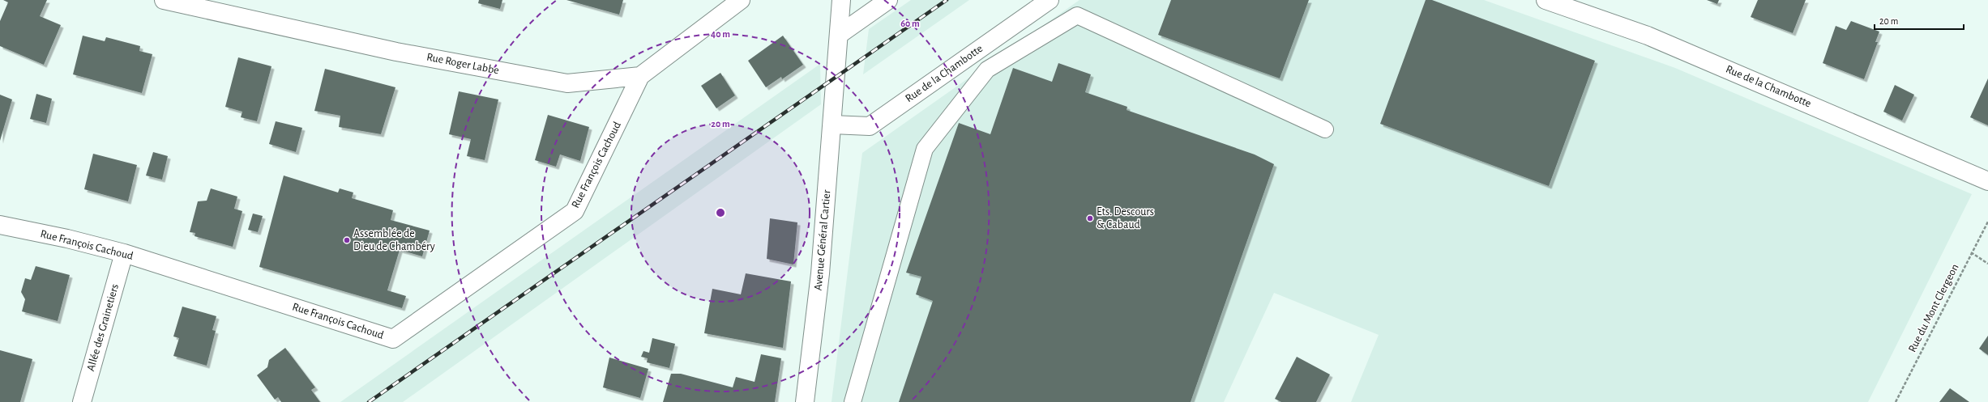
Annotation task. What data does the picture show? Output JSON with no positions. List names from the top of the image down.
{
  "streets": {
    "street": [
      "Rue Roger Labbe",
      "Rue de la Chambotte",
      "Rue François Cachoud",
      "Avenue Général Cartier",
      "Allée des Grainetiers"
    ],
    "path": ["Rue du Mont Clergeon"]
  },
  "crossings": [
    ["Rue Roger Labbe", "Rue François Cachoud"],
    ["Rue de la Chambotte", "Avenue Général Cartier"],
    ["Rue François Cachoud", "Allée des Grainetiers"]
  ],
  "places": ["Ets. Descours & Cabaud", "Assemblée de Dieu de Chambéry"],
  "scale_bar": "20 m",
  "rings": ["60 m", "40 m", "20 m"]
}
